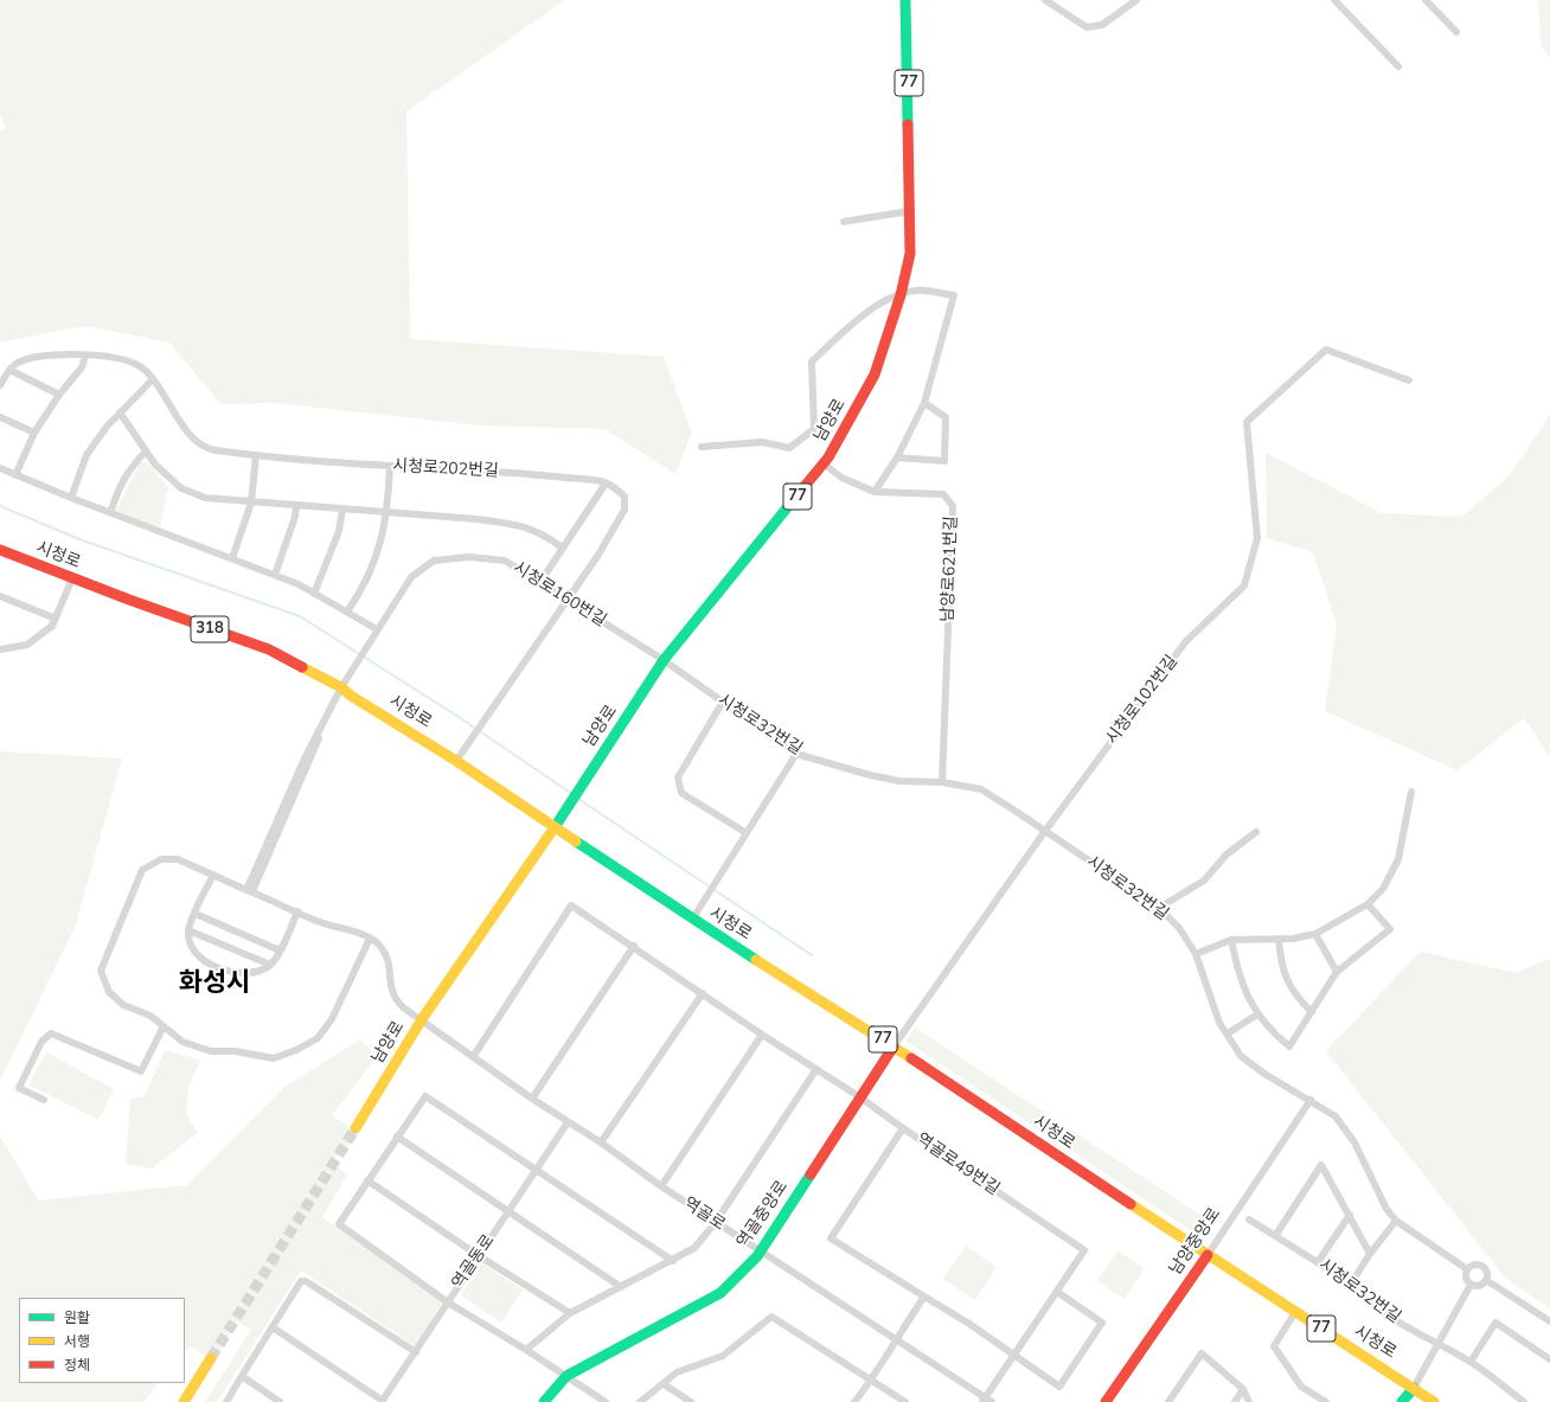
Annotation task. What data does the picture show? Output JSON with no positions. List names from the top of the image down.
{
  "streets": {
    "main road": [
      "77",
      "남양로",
      "시청로",
      "318",
      "역골중앙로",
      "남양중앙로"
    ],
    "street": [
      "시청로202번길",
      "남양로621번길",
      "시청로160번길",
      "시청로102번길",
      "시청로32번길",
      "역골로49번길",
      "역골로",
      "역골동로"
    ]
  },
  "crossings": [
    ["남양로", "시청로"],
    ["남양로", "시청로160번길"],
    ["남양로", "시청로32번길"],
    ["남양로", "역골로"],
    ["시청로202번길", "시청로"],
    ["시청로202번길", "시청로160번길"],
    ["시청로", "시청로160번길"],
    ["시청로", "시청로102번길"],
    ["시청로", "역골중앙로"],
    ["시청로", "남양중앙로"],
    ["남양로621번길", "시청로32번길"],
    ["시청로160번길", "시청로32번길"],
    ["시청로102번길", "시청로32번길"],
    ["시청로102번길", "역골중앙로"],
    ["시청로32번길", "남양중앙로"],
    ["역골로49번길", "역골로"],
    ["역골로", "역골중앙로"],
    ["역골로", "역골동로"]
  ],
  "districts": ["화성시"],
  "legend": ["원활", "서행", "정체"]
}
